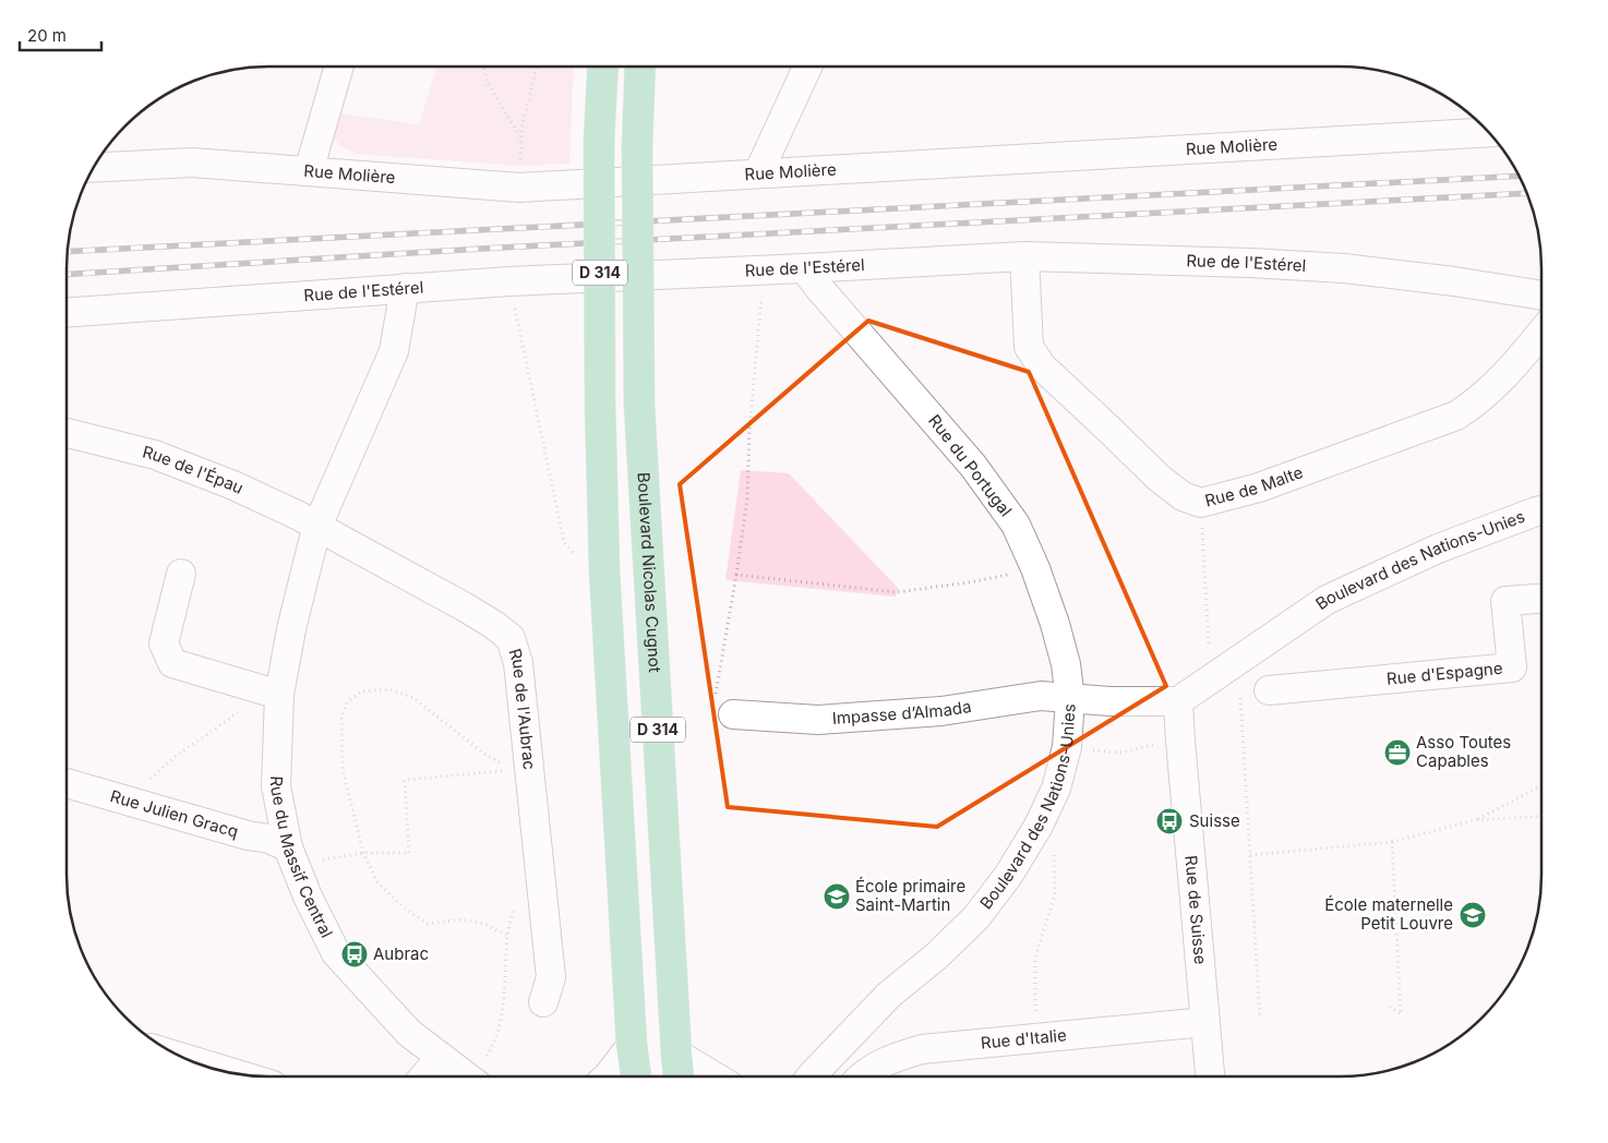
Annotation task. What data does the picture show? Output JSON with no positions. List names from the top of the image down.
{
  "streets": {
    "main road": ["D 314", "Boulevard Nicolas Cugnot"],
    "street": [
      "Rue Molière",
      "Rue de l'Estérel",
      "Rue du Portugal",
      "Rue de l'Épau",
      "Rue de Malte",
      "Boulevard des Nations-Unies",
      "Rue d'Espagne",
      "Rue de l'Aubrac",
      "Impasse d’Almada",
      "Rue Julien Gracq",
      "Rue du Massif Central",
      "Rue de Suisse",
      "Rue d'Italie"
    ]
  },
  "crossings": [
    ["Rue de l'Estérel", "Rue du Portugal"],
    ["Rue de l'Estérel", "Rue de Malte"],
    ["Rue de l'Estérel", "Rue du Massif Central"],
    ["Rue du Portugal", "Boulevard des Nations-Unies"],
    ["Rue du Portugal", "Impasse d’Almada"],
    ["Rue de l'Épau", "Rue de l'Aubrac"],
    ["Rue de l'Épau", "Rue du Massif Central"],
    ["Boulevard des Nations-Unies", "Impasse d’Almada"],
    ["Boulevard des Nations-Unies", "Rue de Suisse"],
    ["Rue de l'Aubrac", "Rue du Massif Central"],
    ["Rue Julien Gracq", "Rue du Massif Central"],
    ["Rue de Suisse", "Rue d'Italie"]
  ],
  "places": {
    "office": ["Asso Toutes Capables"],
    "bus stop": ["Suisse", "Aubrac"],
    "school or university": ["École primaire Saint-Martin", "École maternelle Petit Louvre"]
  },
  "scale_bar": "20 m"
}
